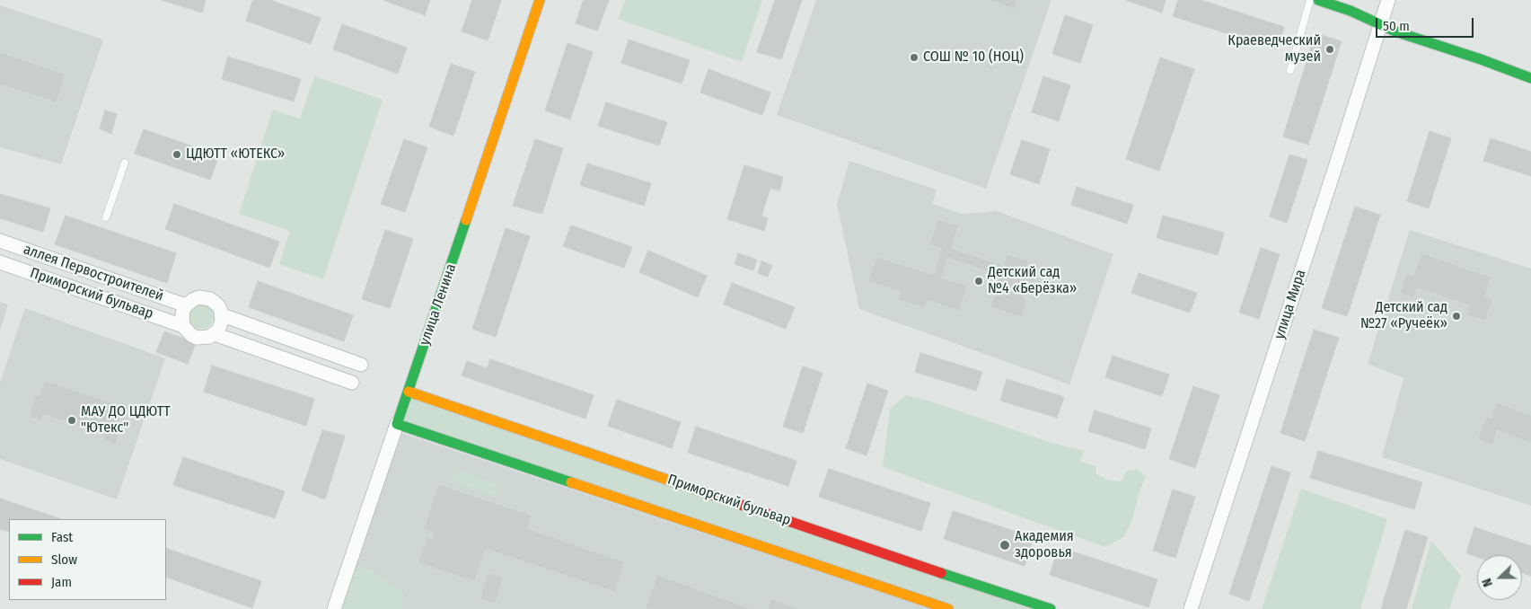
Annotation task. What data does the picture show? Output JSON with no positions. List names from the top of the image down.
{
  "streets": {
    "street": [
      "аллея Первостроителей",
      "Приморский бульвар",
      "улица Ленина",
      "улица Мира"
    ]
  },
  "crossings": [
    ["аллея Первостроителей", "Приморский бульвар"],
    ["Приморский бульвар", "улица Ленина"]
  ],
  "places": [
    "Краеведческий музей",
    "СОШ № 10 (НОЦ)",
    "ЦДЮТТ «ЮТЕКС»",
    "Детский сад №4 «Берёзка»",
    "Детский сад №27 «Ручеёк»",
    "МАУ ДО ЦДЮТТ \"Ютекс\"",
    "Академия здоровья"
  ],
  "legend": ["Fast", "Slow", "Jam"],
  "scale_bar": "50 m",
  "north": "left"
}
